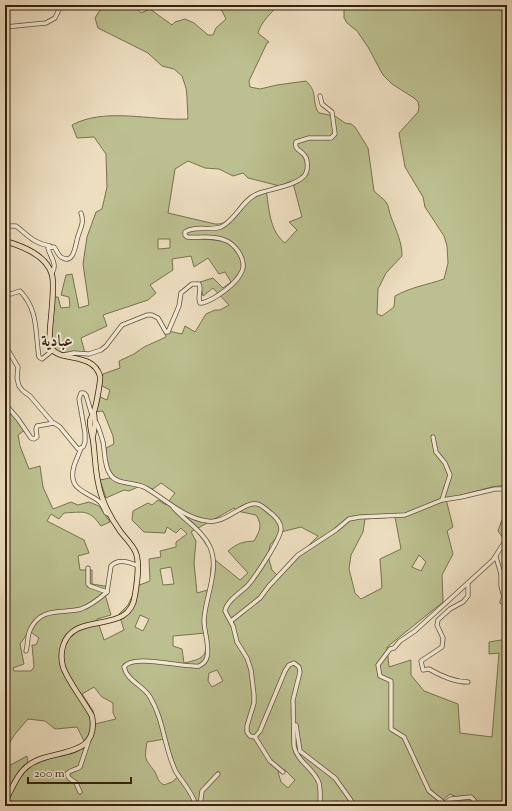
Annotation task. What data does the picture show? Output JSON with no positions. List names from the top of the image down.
{
  "districts": ["عبادية"],
  "scale_bar": "200 m"
}
